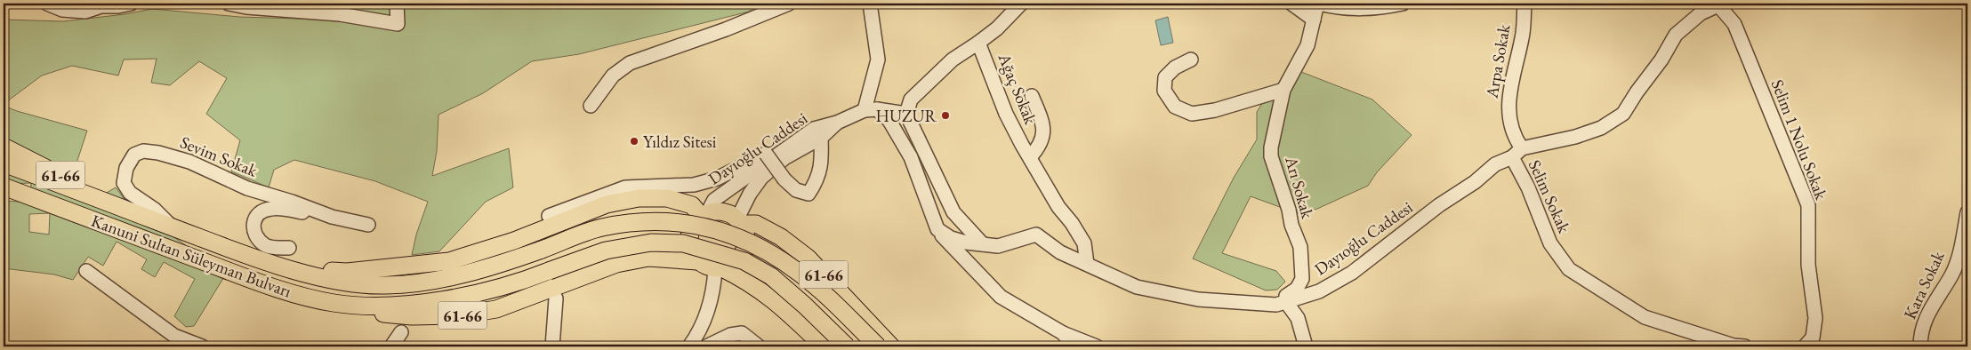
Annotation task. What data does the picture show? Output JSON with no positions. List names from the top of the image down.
{
  "streets": {
    "main road": ["61-66", "Kanuni Sultan Süleyman Bulvarı"],
    "street": [
      "Arpa Sokak",
      "Ağaç Sokak",
      "Selim 1 Nolu Sokak",
      "Dayıoğlu Caddesi",
      "Sevim Sokak",
      "Arı Sokak",
      "Selim Sokak",
      "Kara Sokak"
    ]
  },
  "crossings": [
    ["Arpa Sokak", "Dayıoğlu Caddesi"],
    ["Arpa Sokak", "Selim Sokak"],
    ["Ağaç Sokak", "Dayıoğlu Caddesi"],
    ["Selim 1 Nolu Sokak", "Selim Sokak"],
    ["Dayıoğlu Caddesi", "61-66"],
    ["Dayıoğlu Caddesi", "Arı Sokak"],
    ["Dayıoğlu Caddesi", "Selim Sokak"],
    ["Sevim Sokak", "Kanuni Sultan Süleyman Bulvarı"],
    ["61-66", "Kanuni Sultan Süleyman Bulvarı"]
  ],
  "places": ["HUZUR", "Yıldız Sitesi"]
}
